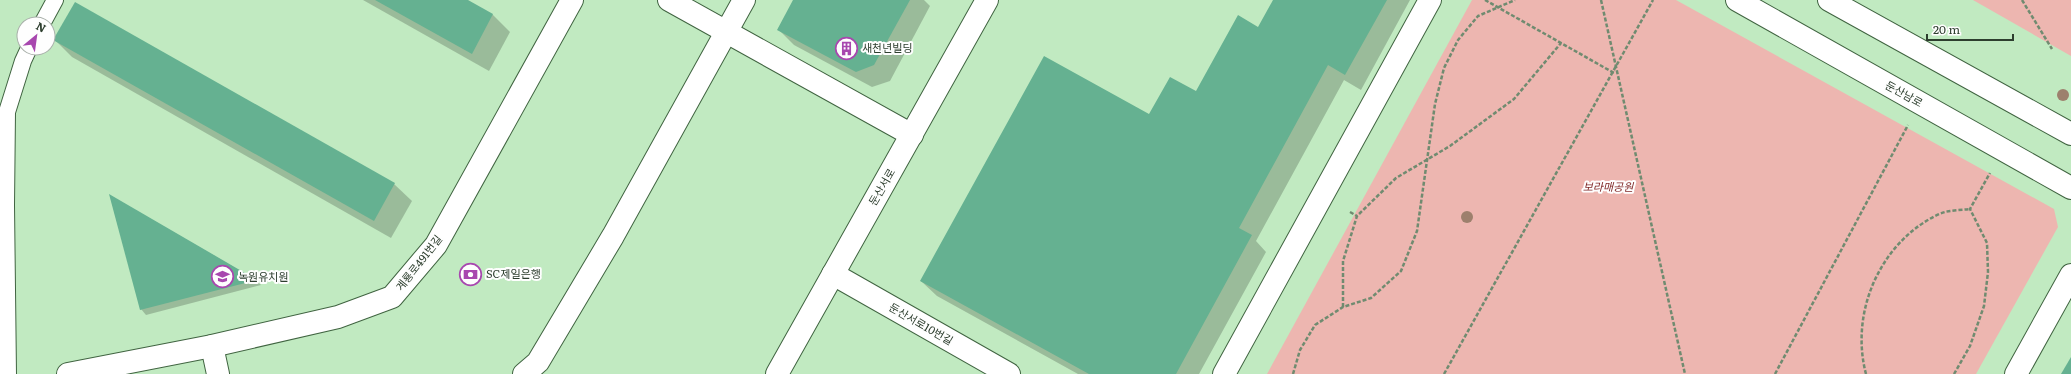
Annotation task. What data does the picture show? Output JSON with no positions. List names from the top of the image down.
{
  "streets": {
    "street": [
      "둔산남로",
      "둔산서로",
      "계룡로491번길",
      "둔산서로10번길"
    ]
  },
  "crossings": [
    ["둔산서로", "둔산서로10번길"]
  ],
  "parks": ["보라매공원"],
  "places": {
    "building": ["새천년빌딩"],
    "bank": ["SC제일은행"],
    "school or university": ["녹원유치원"]
  },
  "scale_bar": "20 m",
  "north": "top right"
}
